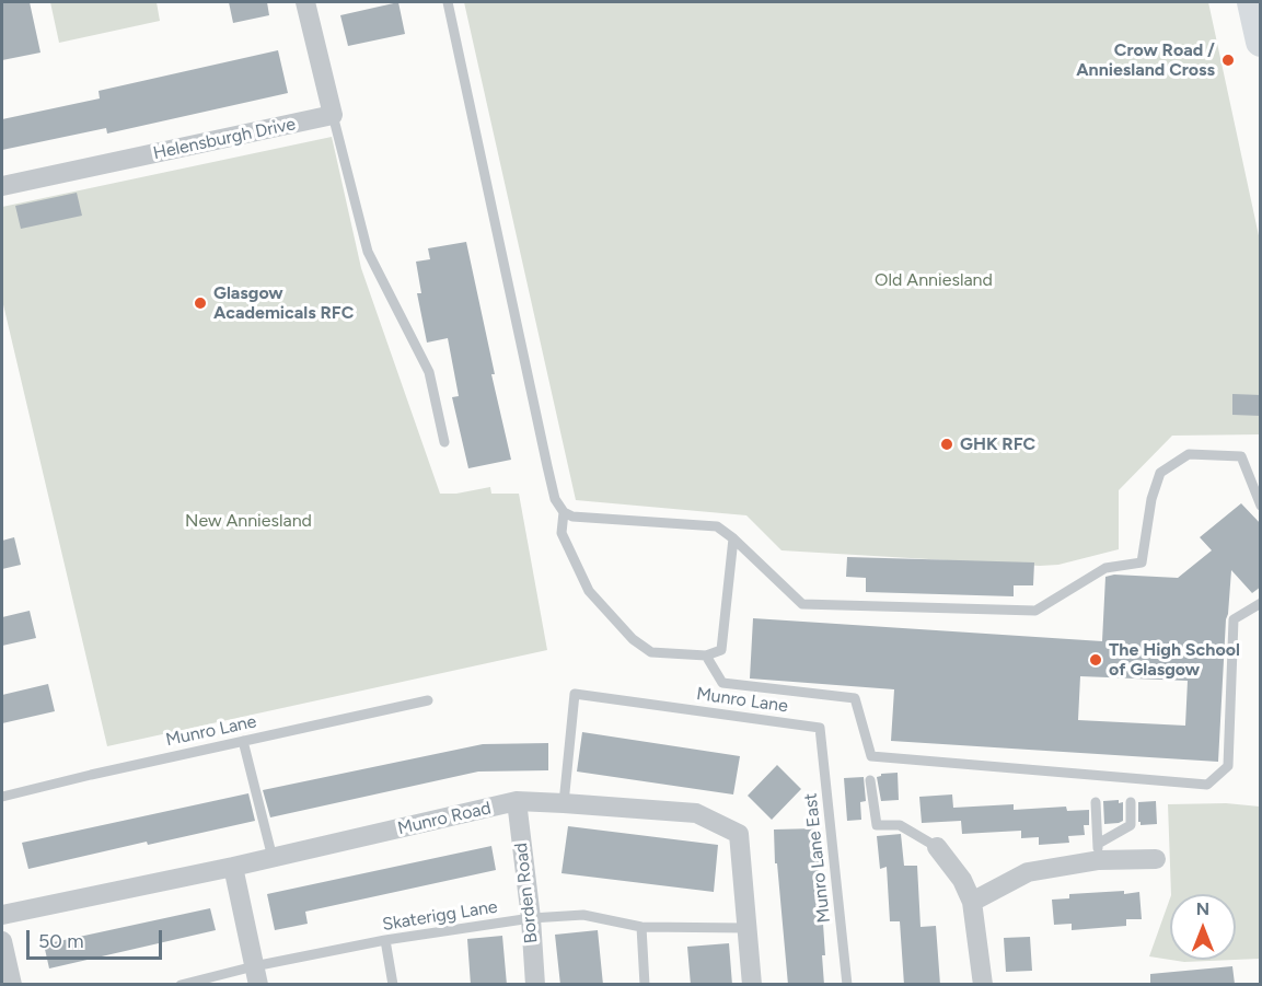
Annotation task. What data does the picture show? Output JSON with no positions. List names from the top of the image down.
{
  "streets": {
    "street": ["Helensburgh Drive", "Munro Road", "Borden Road"],
    "lane": ["Munro Lane", "Munro Lane East", "Skaterigg Lane"]
  },
  "crossings": [
    ["Munro Lane", "Munro Road"],
    ["Munro Lane", "Munro Lane East"],
    ["Munro Road", "Borden Road"],
    ["Munro Road", "Skaterigg Lane"],
    ["Borden Road", "Skaterigg Lane"]
  ],
  "parks": ["Old Anniesland", "New Anniesland"],
  "places": [
    "Crow Road / Anniesland Cross",
    "Glasgow Academicals RFC",
    "GHK RFC",
    "The High School of Glasgow"
  ],
  "scale_bar": "50 m",
  "north": "top"
}
